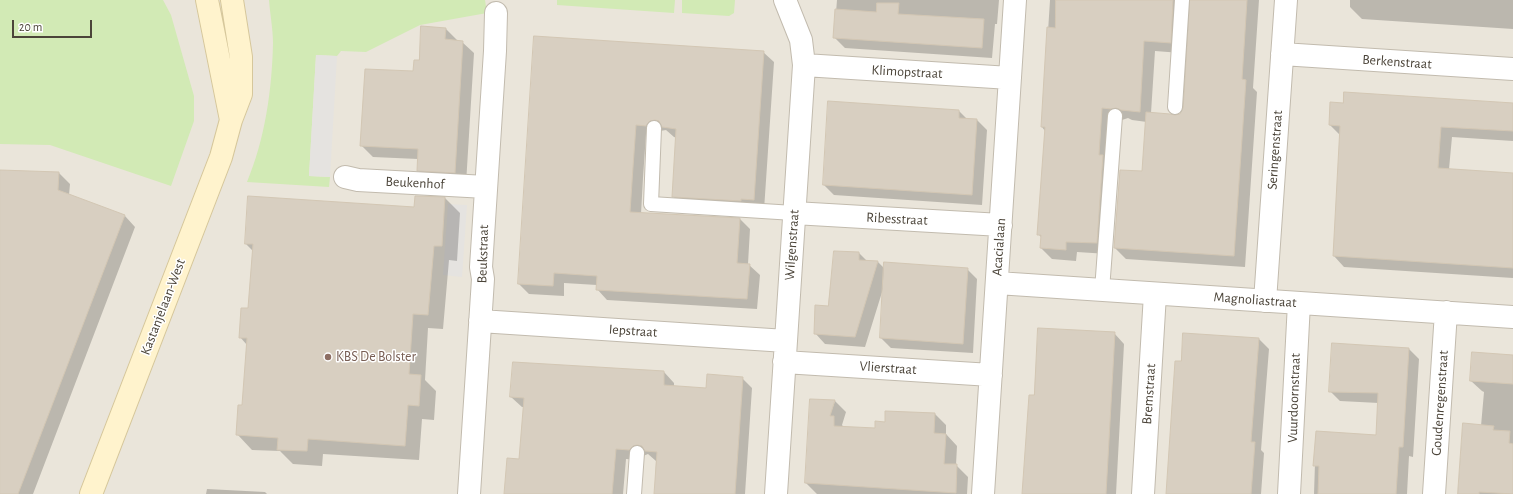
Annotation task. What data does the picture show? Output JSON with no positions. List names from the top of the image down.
{
  "streets": {
    "main road": ["Kastanjelaan-West"],
    "street": [
      "Berkenstraat",
      "Klimopstraat",
      "Seringenstraat",
      "Beukenhof",
      "Ribesstraat",
      "Wilgenstraat",
      "Acacialaan",
      "Beukstraat",
      "Magnoliastraat",
      "Iepstraat",
      "Vlierstraat",
      "Bremstraat",
      "Vuurdoornstraat",
      "Goudenregenstraat"
    ]
  },
  "crossings": [
    ["Berkenstraat", "Seringenstraat"],
    ["Klimopstraat", "Wilgenstraat"],
    ["Klimopstraat", "Acacialaan"],
    ["Seringenstraat", "Magnoliastraat"],
    ["Beukenhof", "Beukstraat"],
    ["Ribesstraat", "Wilgenstraat"],
    ["Ribesstraat", "Acacialaan"],
    ["Wilgenstraat", "Iepstraat"],
    ["Wilgenstraat", "Vlierstraat"],
    ["Acacialaan", "Magnoliastraat"],
    ["Acacialaan", "Vlierstraat"],
    ["Beukstraat", "Iepstraat"],
    ["Magnoliastraat", "Bremstraat"],
    ["Magnoliastraat", "Vuurdoornstraat"],
    ["Magnoliastraat", "Goudenregenstraat"],
    ["Iepstraat", "Vlierstraat"]
  ],
  "places": ["KBS De Bolster"],
  "scale_bar": "20 m"
}
